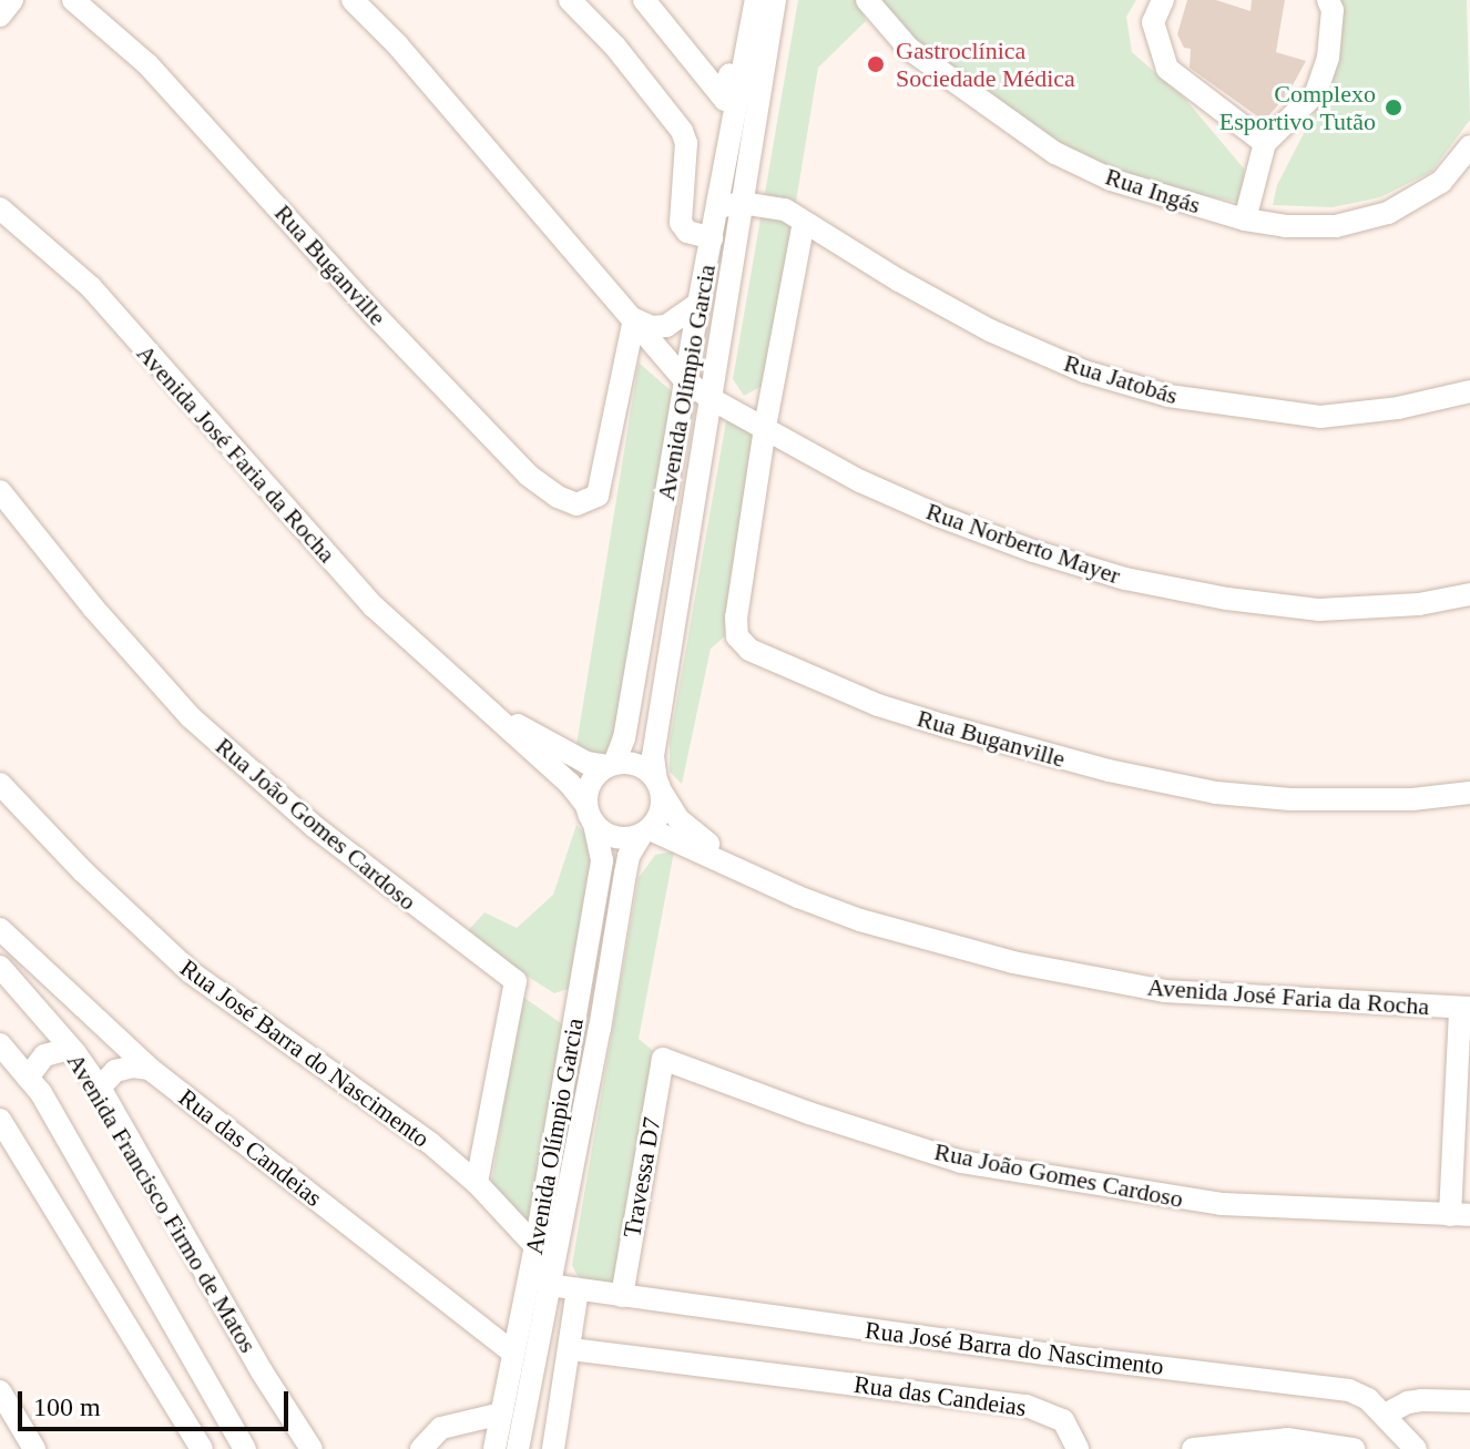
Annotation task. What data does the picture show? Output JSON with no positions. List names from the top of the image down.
{
  "streets": {
    "street": [
      "Rua Ingás",
      "Rua Buganville",
      "Rua Jatobás",
      "Avenida Olímpio Garcia",
      "Avenida José Faria da Rocha",
      "Rua Norberto Mayer",
      "Rua João Gomes Cardoso",
      "Rua José Barra do Nascimento",
      "Rua das Candeias",
      "Travessa D7",
      "Avenida Francisco Firmo de Matos"
    ]
  },
  "crossings": [
    ["Rua Buganville", "Rua Norberto Mayer"],
    ["Rua Jatobás", "Avenida Olímpio Garcia"],
    ["Avenida Olímpio Garcia", "Avenida José Faria da Rocha"],
    ["Avenida Olímpio Garcia", "Rua Norberto Mayer"],
    ["Avenida Olímpio Garcia", "Rua José Barra do Nascimento"],
    ["Avenida Olímpio Garcia", "Rua das Candeias"],
    ["Rua João Gomes Cardoso", "Rua José Barra do Nascimento"],
    ["Rua João Gomes Cardoso", "Travessa D7"],
    ["Rua José Barra do Nascimento", "Travessa D7"]
  ],
  "places": ["Gastroclínica Sociedade Médica", "Complexo Esportivo Tutão"],
  "scale_bar": "100 m"
}
